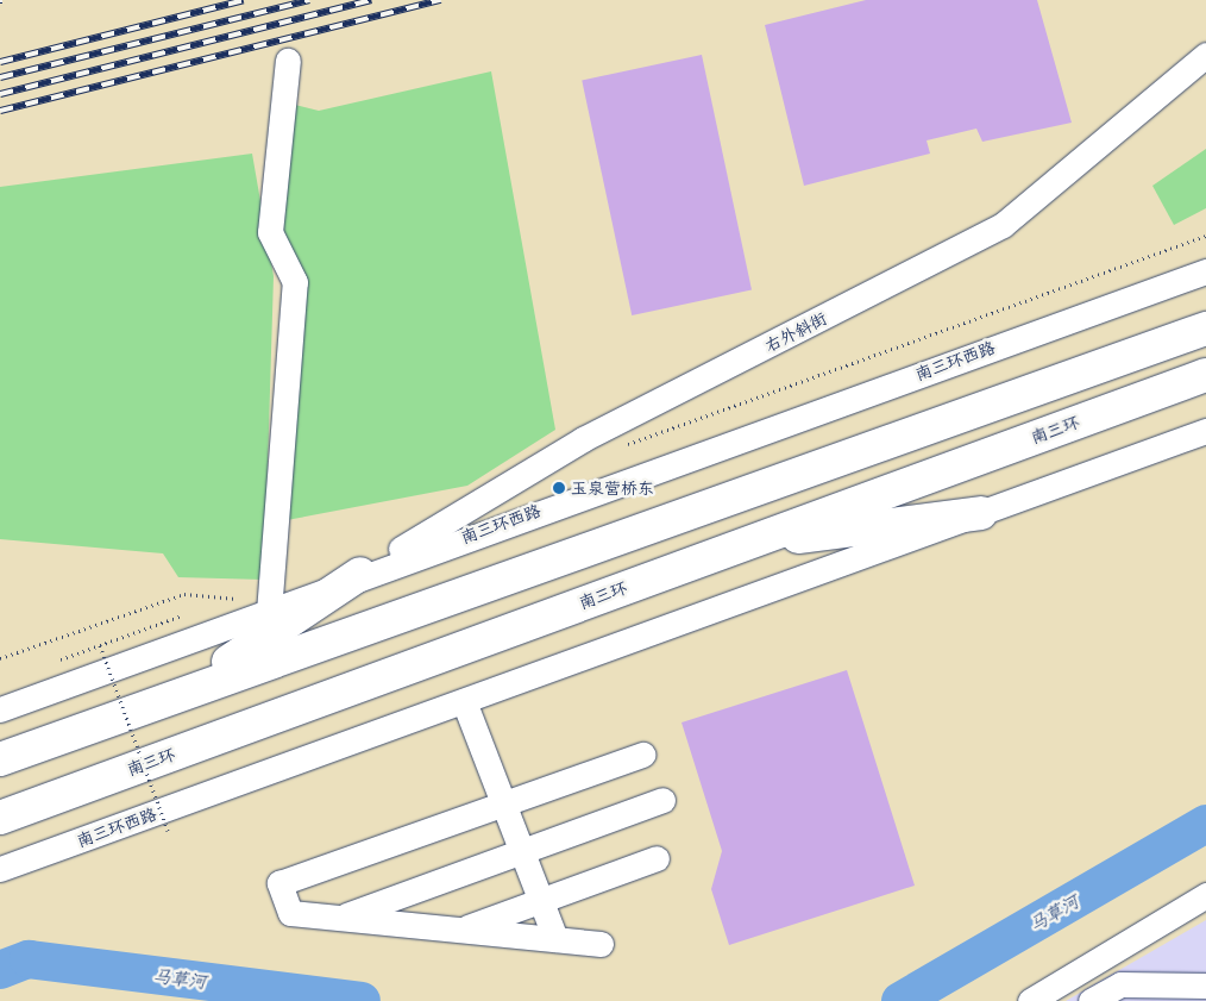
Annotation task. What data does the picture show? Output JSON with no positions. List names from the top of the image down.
{
  "streets": {
    "highway": ["南三环"],
    "street": ["右外斜街", "南三环西路"]
  },
  "crossings": [
    ["右外斜街", "南三环西路"]
  ],
  "water": ["马草河"],
  "places": ["玉泉营桥东"]
}
